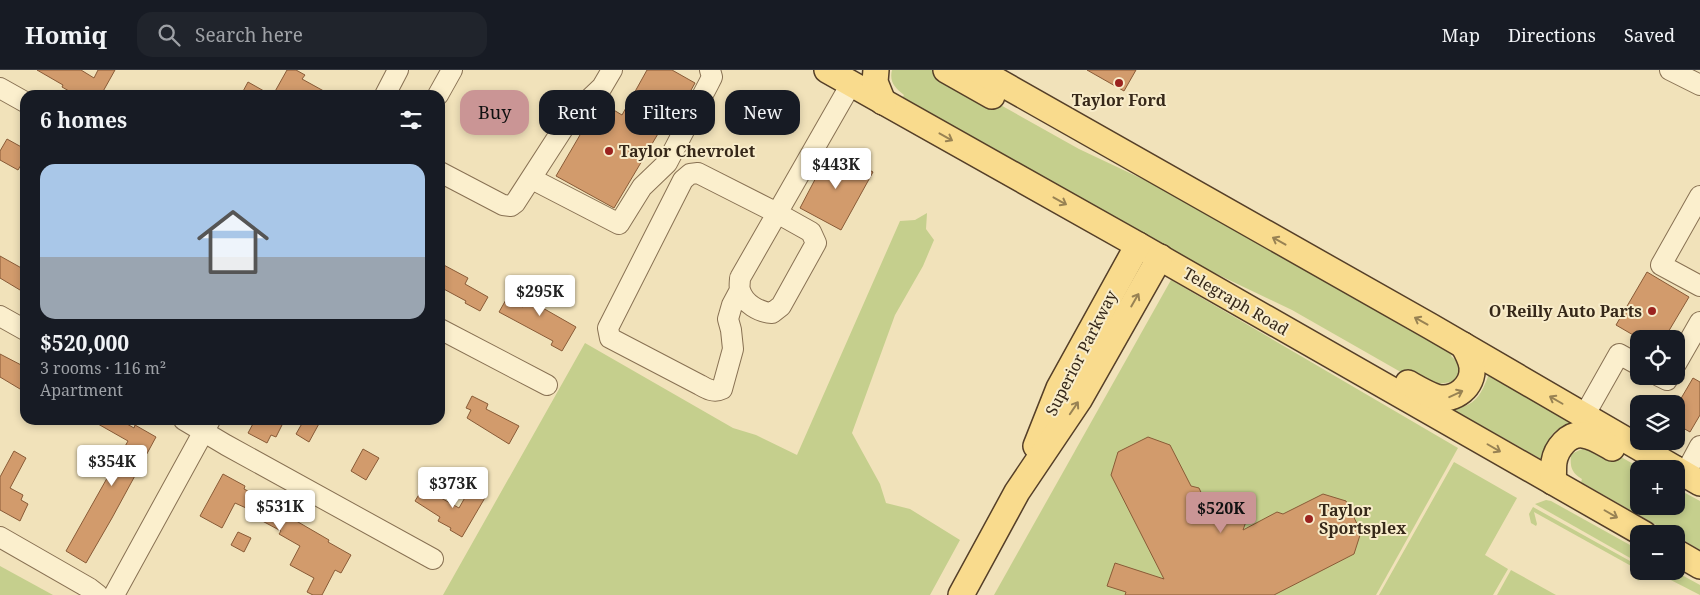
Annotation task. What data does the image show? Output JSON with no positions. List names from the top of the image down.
{
  "streets": {
    "main road": ["Telegraph Road", "Superior Parkway"]
  },
  "crossings": [
    ["Telegraph Road", "Superior Parkway"]
  ],
  "places": [
    "Taylor Ford",
    "Taylor Chevrolet",
    "O'Reilly Auto Parts",
    "Taylor Sportsplex"
  ],
  "page": {
    "header": "Homiq",
    "search": "Search here",
    "nav": ["Map", "Directions", "Saved"],
    "chip": [
      "Buy",
      "Rent",
      "Filters",
      "New"
    ],
    "heading": "6 homes",
    "price": [
      "$443K",
      "$295K",
      "$354K",
      "$373K",
      "$531K",
      "$520K"
    ],
    "list": [
      {
        "name": "$520,000",
        "note": "3 rooms · 116 m² · Apartment"
      }
    ],
    "map_buttons": ["+", "−"]
  }
}
